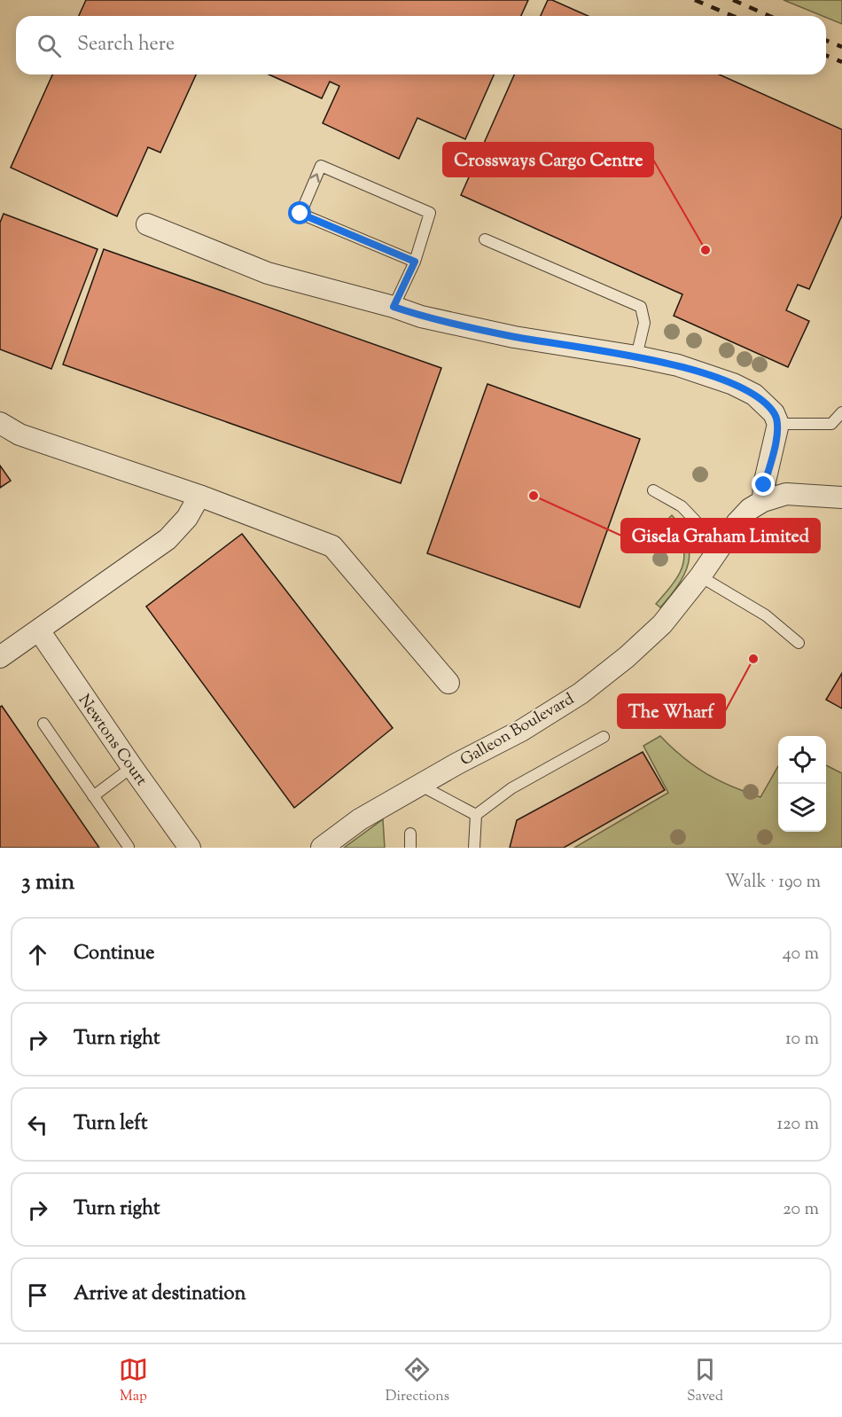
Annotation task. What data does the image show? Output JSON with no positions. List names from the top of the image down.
{
  "streets": {
    "street": ["Galleon Boulevard", "Newtons Court"]
  },
  "places": ["Crossways Cargo Centre", "Gisela Graham Limited", "The Wharf"],
  "page": {
    "search": "Search here",
    "heading": ["3 min", "Walk · 190 m"],
    "list": [
      ["Continue", "40 m"],
      ["Turn right", "10 m"],
      ["Turn left", "120 m"],
      ["Turn right", "20 m"],
      "Arrive at destination"
    ],
    "nav": ["Map", "Directions", "Saved"]
  }
}
